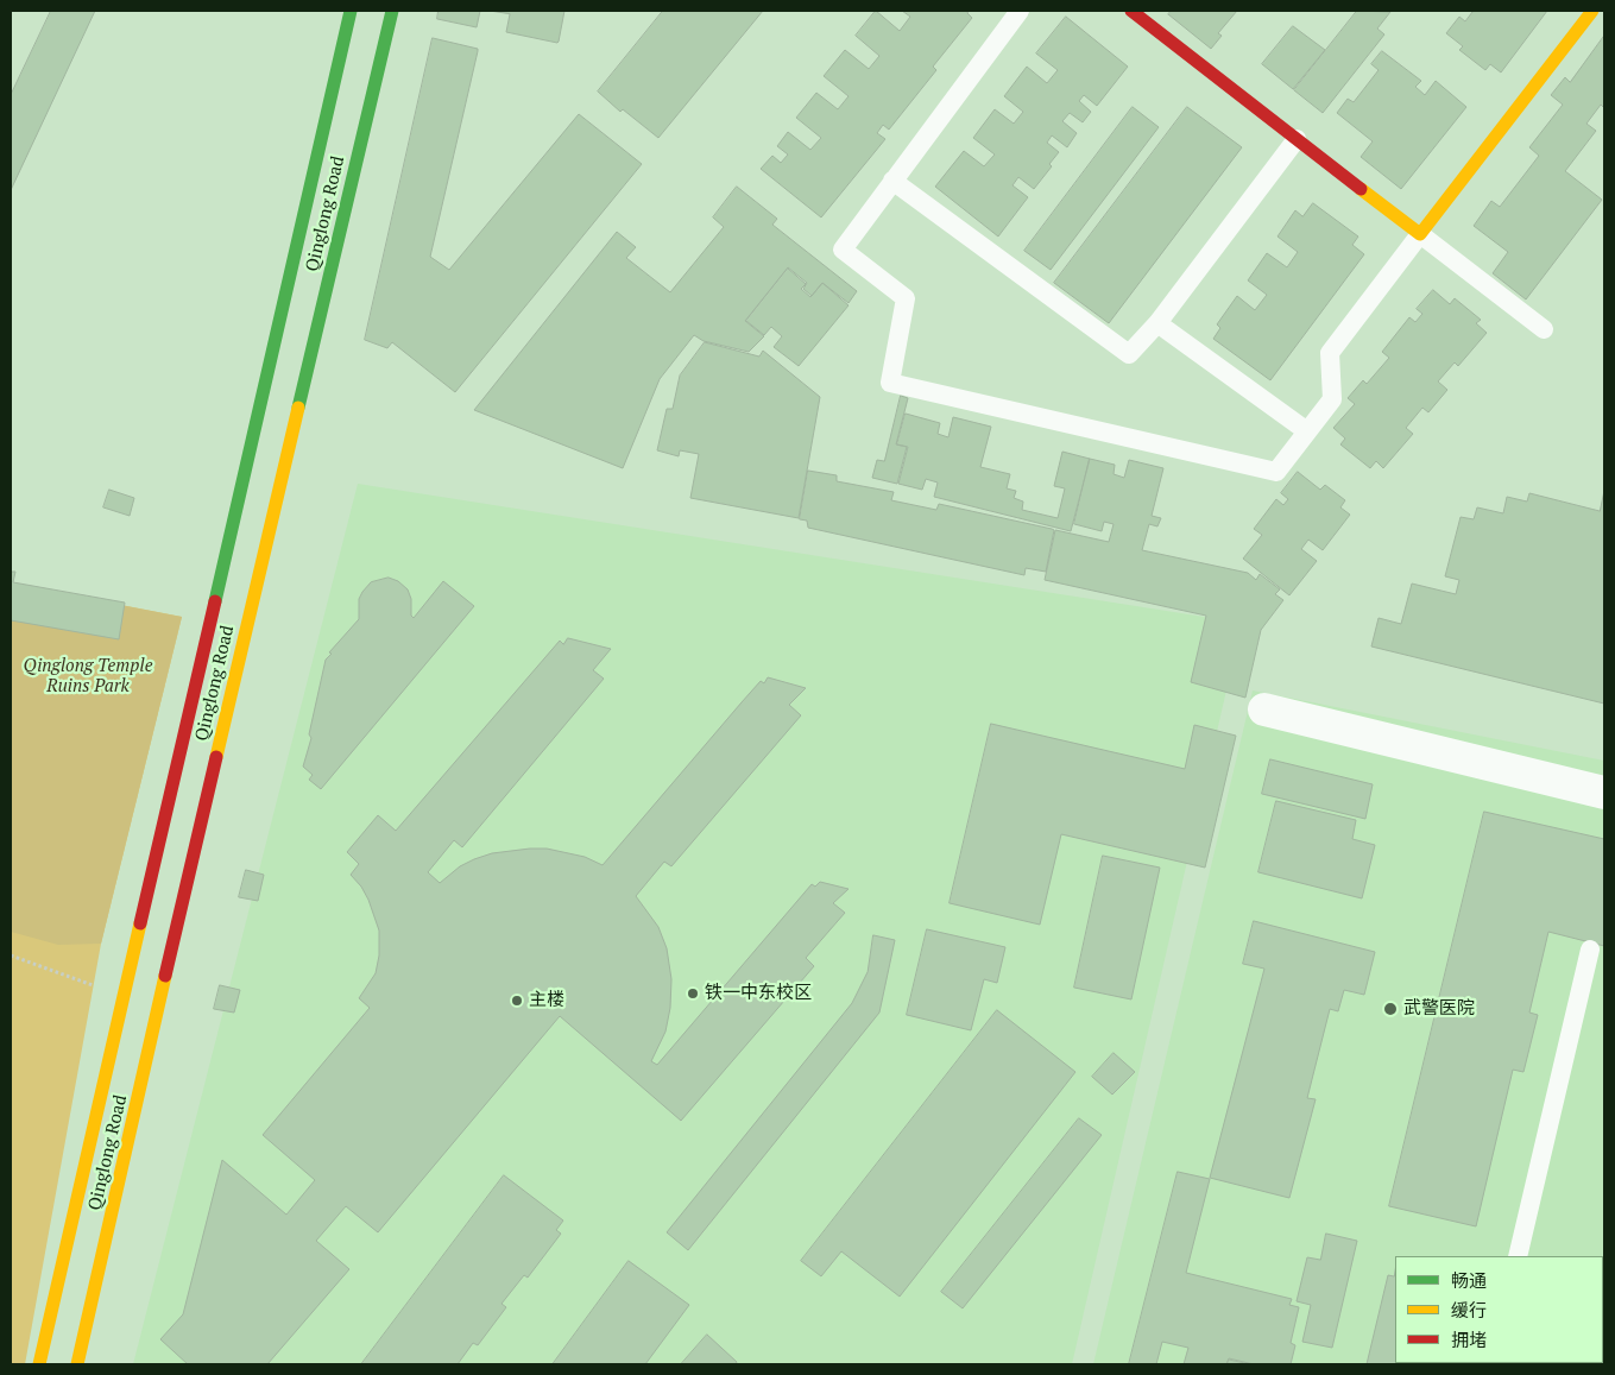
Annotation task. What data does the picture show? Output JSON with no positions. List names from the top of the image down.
{
  "streets": {
    "street": ["Qinglong Road"]
  },
  "parks": ["Qinglong Temple Ruins Park"],
  "places": ["铁一中东校区", "主楼", "武警医院"],
  "legend": ["畅通", "缓行", "拥堵"]
}
